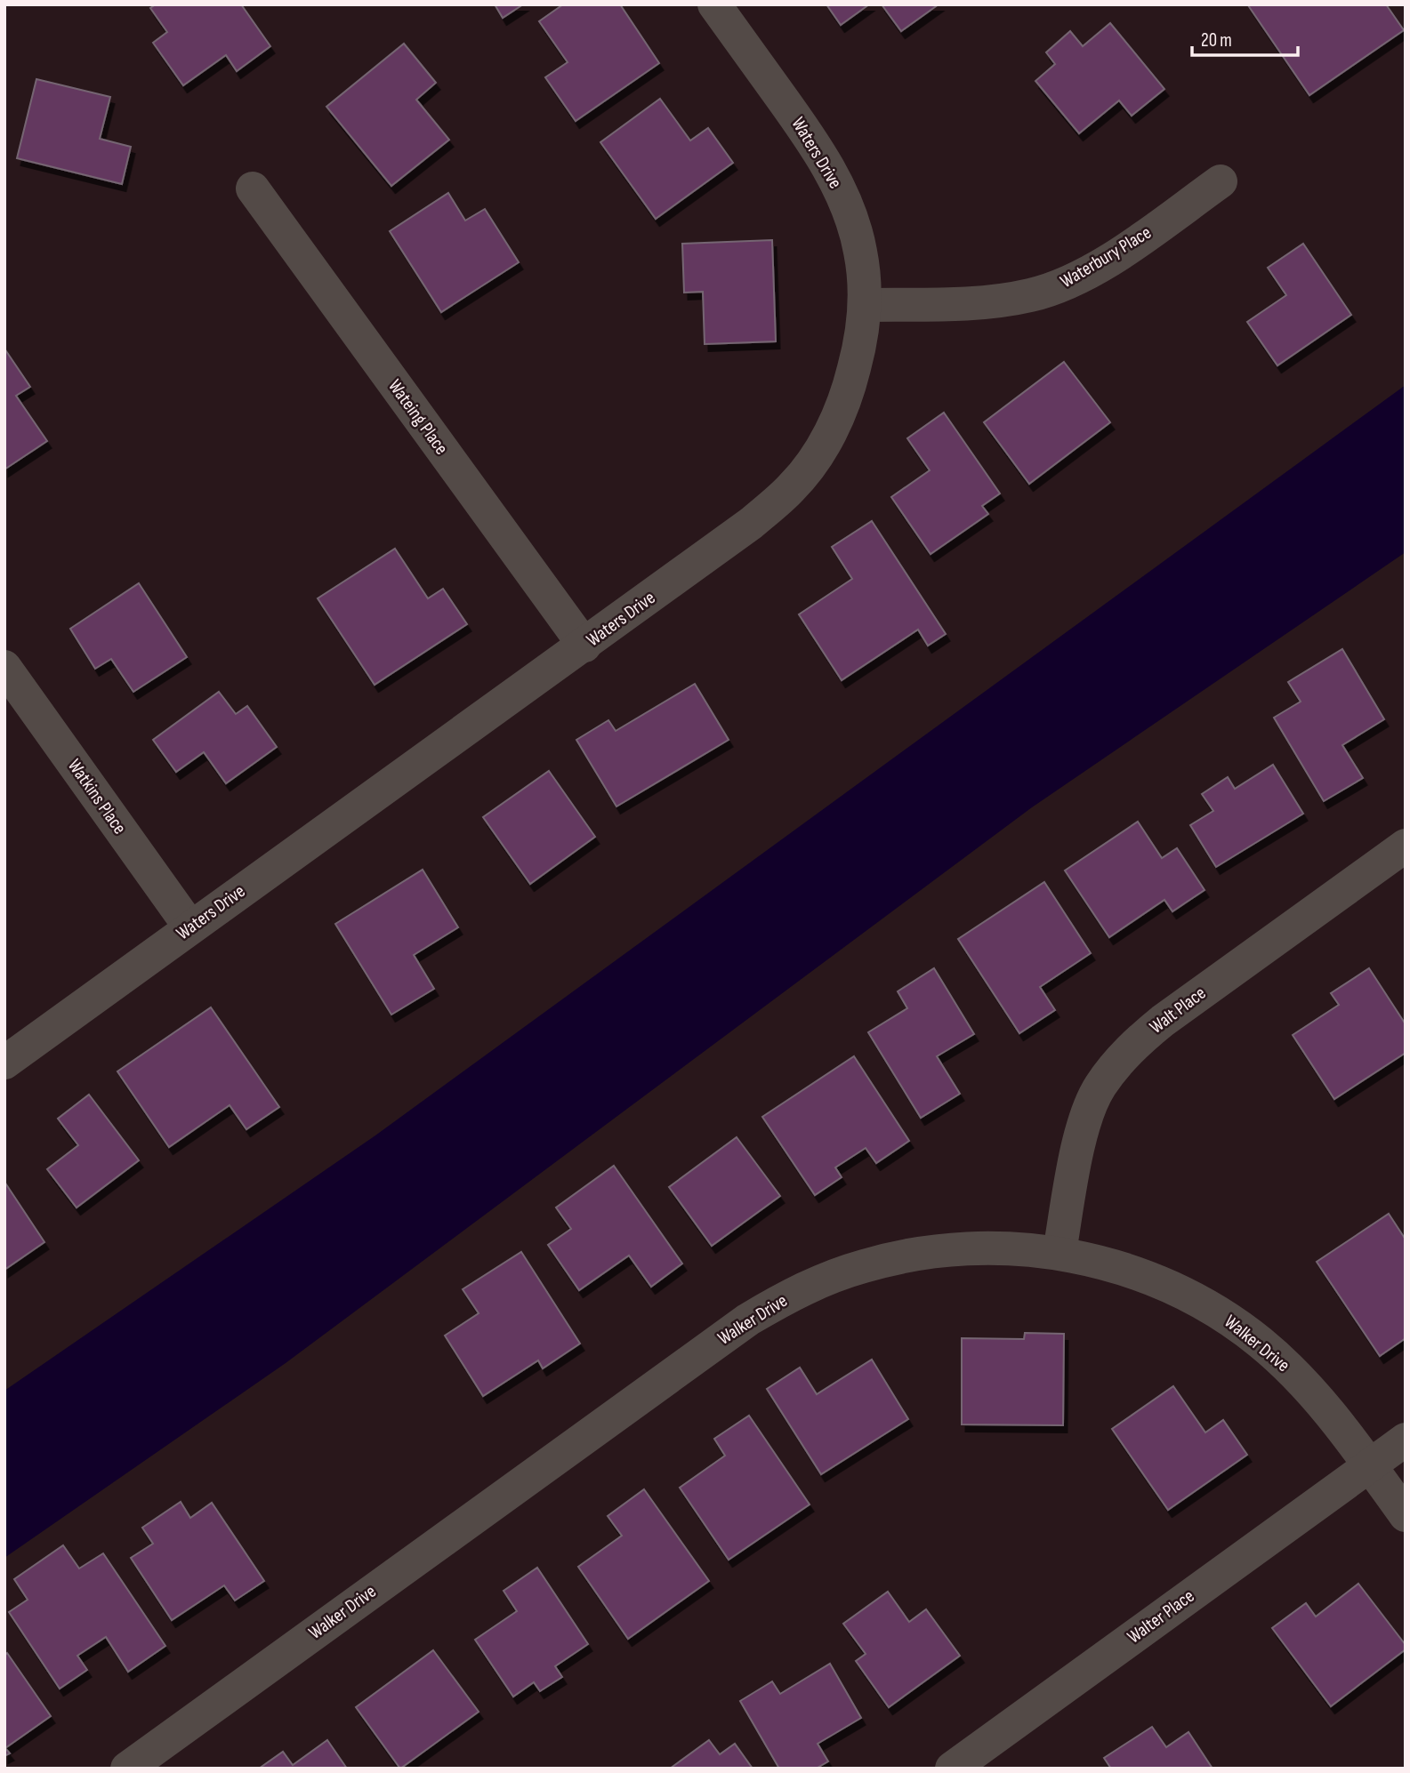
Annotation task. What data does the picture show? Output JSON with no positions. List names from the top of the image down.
{
  "streets": {
    "street": [
      "Waters Drive",
      "Waterbury Place",
      "Wateing Place",
      "Watkins Place",
      "Walt Place",
      "Walker Drive",
      "Walter Place"
    ]
  },
  "crossings": [
    ["Waters Drive", "Waterbury Place"],
    ["Waters Drive", "Wateing Place"],
    ["Waters Drive", "Watkins Place"],
    ["Walt Place", "Walker Drive"],
    ["Walker Drive", "Walter Place"]
  ],
  "scale_bar": "20 m"
}
